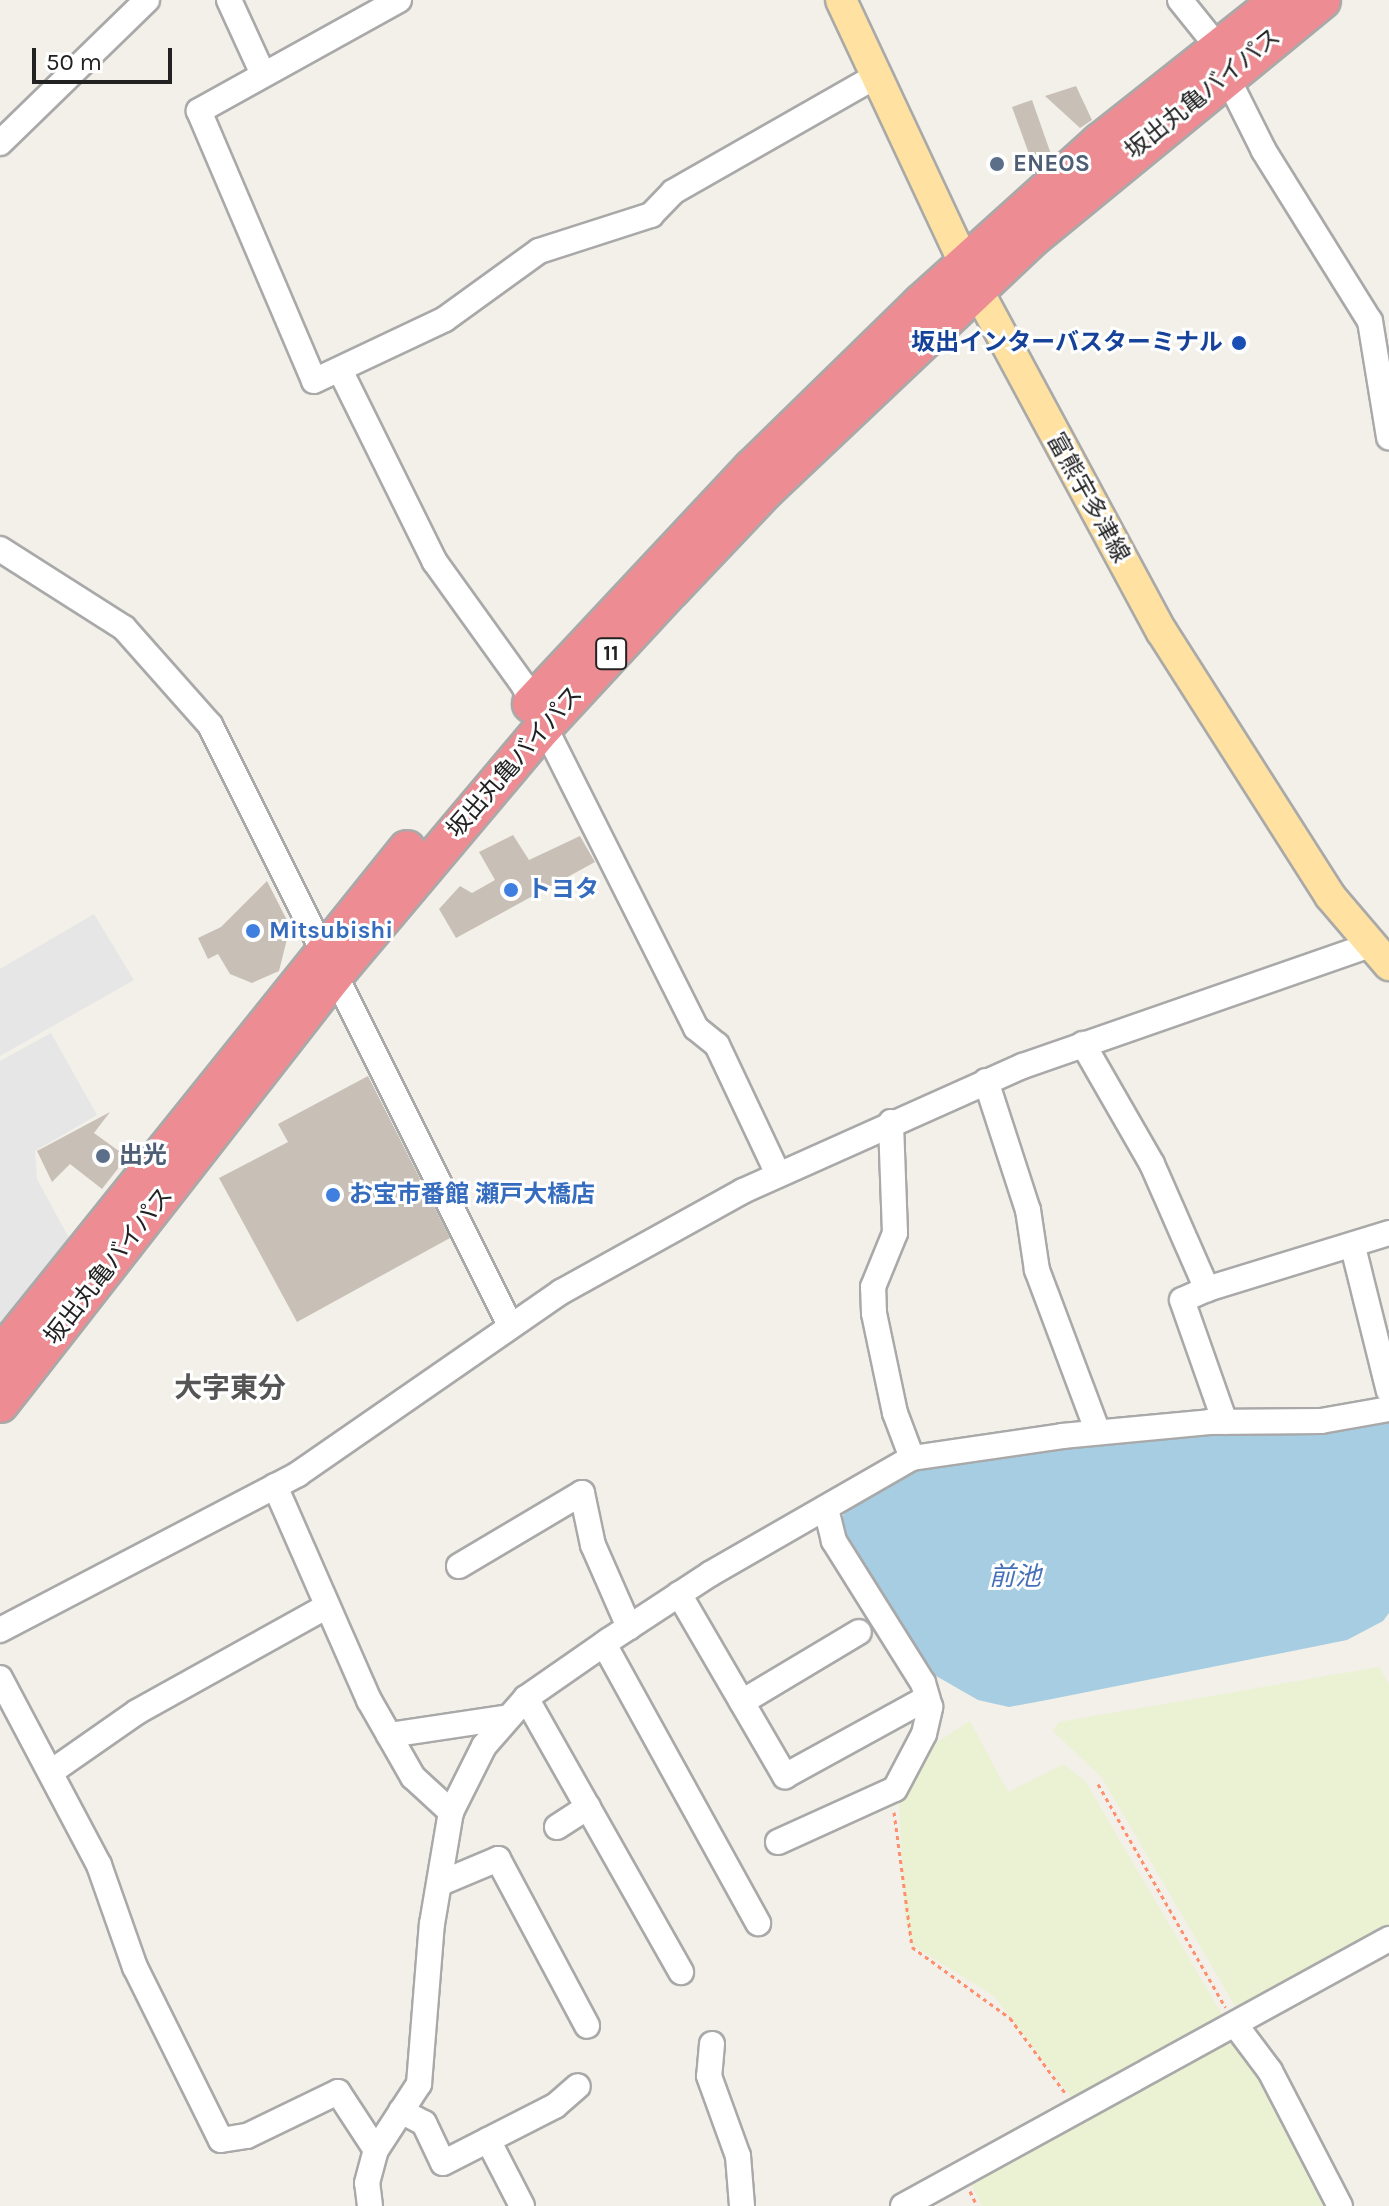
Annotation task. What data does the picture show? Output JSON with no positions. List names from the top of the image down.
{
  "streets": {
    "highway": ["坂出丸亀バイパス", "11"],
    "main road": ["富熊宇多津線"]
  },
  "crossings": [
    ["坂出丸亀バイパス", "富熊宇多津線"]
  ],
  "districts": ["大字東分"],
  "water": ["前池"],
  "places": [
    "ENEOS",
    "坂出インターバスターミナル",
    "トヨタ",
    "Mitsubishi",
    "出光",
    "お宝市番館 瀬戸大橋店"
  ],
  "scale_bar": "50 m"
}
